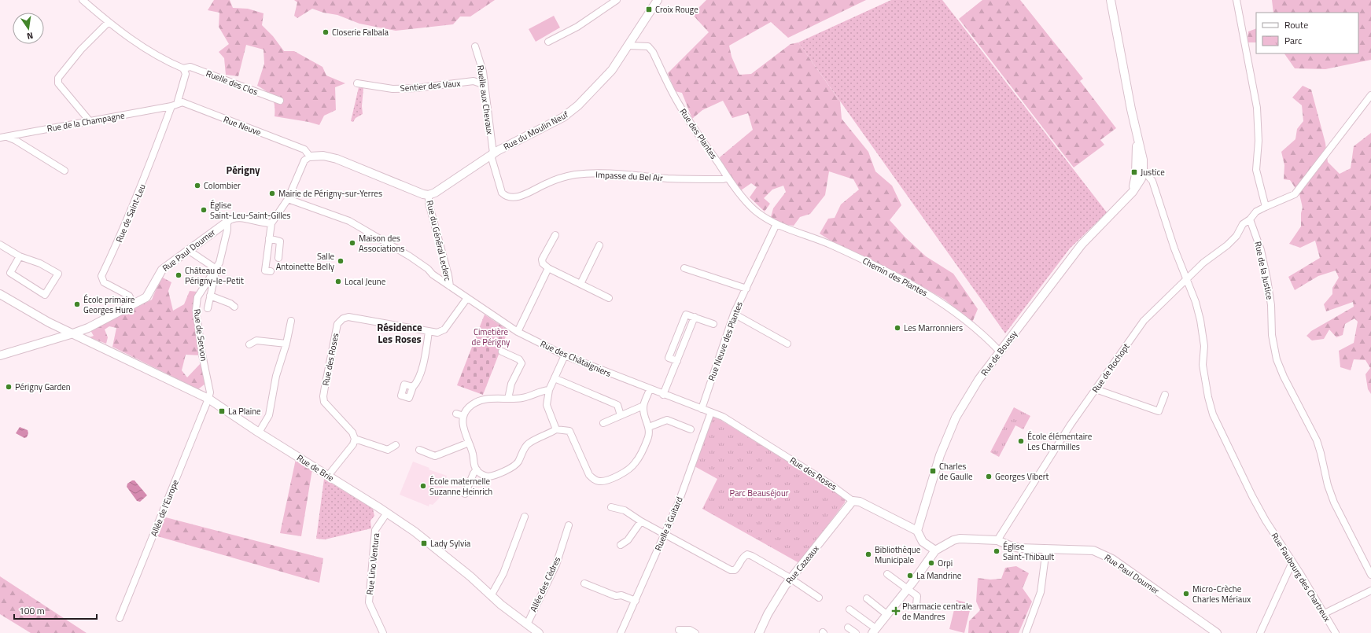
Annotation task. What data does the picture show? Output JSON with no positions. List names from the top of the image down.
{
  "streets": {
    "street": [
      "Ruelle des Clos",
      "Sentier des Vaux",
      "Ruelle aux Chevaux",
      "Rue de la Champagne",
      "Rue Neuve",
      "Rue du Moulin Neuf",
      "Rue des Plantes",
      "Impasse du Bel Air",
      "Rue de Saint-Leu",
      "Rue du Général Leclerc",
      "Rue Paul Doumer",
      "Rue de la Justice",
      "Chemin des Plantes",
      "Rue de Servon",
      "Rue Neuve des Plantes",
      "Rue de Boussy",
      "Rue des Châtaigniers",
      "Rue des Roses",
      "Rue de Rochopt",
      "Rue de Brie",
      "Allée de l'Europe",
      "Ruelle à Guitard",
      "Rue Lino Ventura",
      "Rue Cazeaux",
      "Rue Faubourg des Chartreux",
      "Allée des Cèdres"
    ]
  },
  "crossings": [
    ["Ruelle des Clos", "Rue de Saint-Leu"],
    ["Sentier des Vaux", "Ruelle aux Chevaux"],
    ["Ruelle aux Chevaux", "Rue du Moulin Neuf"],
    ["Ruelle aux Chevaux", "Impasse du Bel Air"],
    ["Rue de la Champagne", "Rue Neuve"],
    ["Rue de la Champagne", "Rue de Saint-Leu"],
    ["Rue Neuve", "Rue de Saint-Leu"],
    ["Rue du Moulin Neuf", "Rue des Plantes"],
    ["Rue du Moulin Neuf", "Impasse du Bel Air"],
    ["Rue du Moulin Neuf", "Rue du Général Leclerc"],
    ["Rue des Plantes", "Impasse du Bel Air"],
    ["Rue des Plantes", "Chemin des Plantes"],
    ["Rue des Plantes", "Rue Neuve des Plantes"],
    ["Rue de Saint-Leu", "Rue Paul Doumer"],
    ["Rue du Général Leclerc", "Rue des Châtaigniers"],
    ["Rue Paul Doumer", "Rue de Servon"],
    ["Rue Paul Doumer", "Rue de Rochopt"],
    ["Rue Paul Doumer", "Rue de Brie"],
    ["Rue de la Justice", "Rue de Rochopt"],
    ["Chemin des Plantes", "Rue Neuve des Plantes"],
    ["Chemin des Plantes", "Rue de Boussy"],
    ["Rue de Servon", "Rue de Brie"],
    ["Rue de Servon", "Allée de l'Europe"],
    ["Rue Neuve des Plantes", "Rue des Châtaigniers"],
    ["Rue de Boussy", "Rue des Roses"],
    ["Rue de Boussy", "Rue Faubourg des Chartreux"],
    ["Rue des Châtaigniers", "Rue des Roses"],
    ["Rue des Châtaigniers", "Ruelle à Guitard"],
    ["Rue des Roses", "Ruelle à Guitard"],
    ["Rue des Roses", "Rue Cazeaux"],
    ["Rue de Rochopt", "Rue Faubourg des Chartreux"],
    ["Rue de Brie", "Allée de l'Europe"],
    ["Rue de Brie", "Rue Lino Ventura"],
    ["Rue de Brie", "Allée des Cèdres"]
  ],
  "districts": ["Périgny", "Résidence Les Roses"],
  "parks": ["Cimetière de Périgny", "Parc Beauséjour"],
  "places": {
    "transit": [
      "Croix Rouge",
      "Justice",
      "La Plaine",
      "Charles de Gaulle",
      "Lady Sylvia"
    ],
    "other": [
      "Closerie Falbala",
      "Colombier",
      "Mairie de Périgny-sur-Yerres",
      "Église Saint-Leu-Saint-Gilles",
      "Maison des Associations",
      "Salle Antoinette Belly",
      "Château de Périgny-le-Petit",
      "Local Jeune",
      "École primaire Georges Hure",
      "Les Marronniers",
      "Périgny Garden",
      "École élémentaire Les Charmilles",
      "Georges Vibert",
      "École maternelle Suzanne Heinrich",
      "Église Saint-Thibault",
      "Bibliothèque Municipale",
      "Orpi",
      "La Mandrine",
      "Micro-Crèche Charles Mériaux"
    ],
    "health": ["Pharmacie centrale de Mandres"]
  },
  "legend": ["Route", "Parc"],
  "scale_bar": "100 m",
  "north": "bottom"
}
